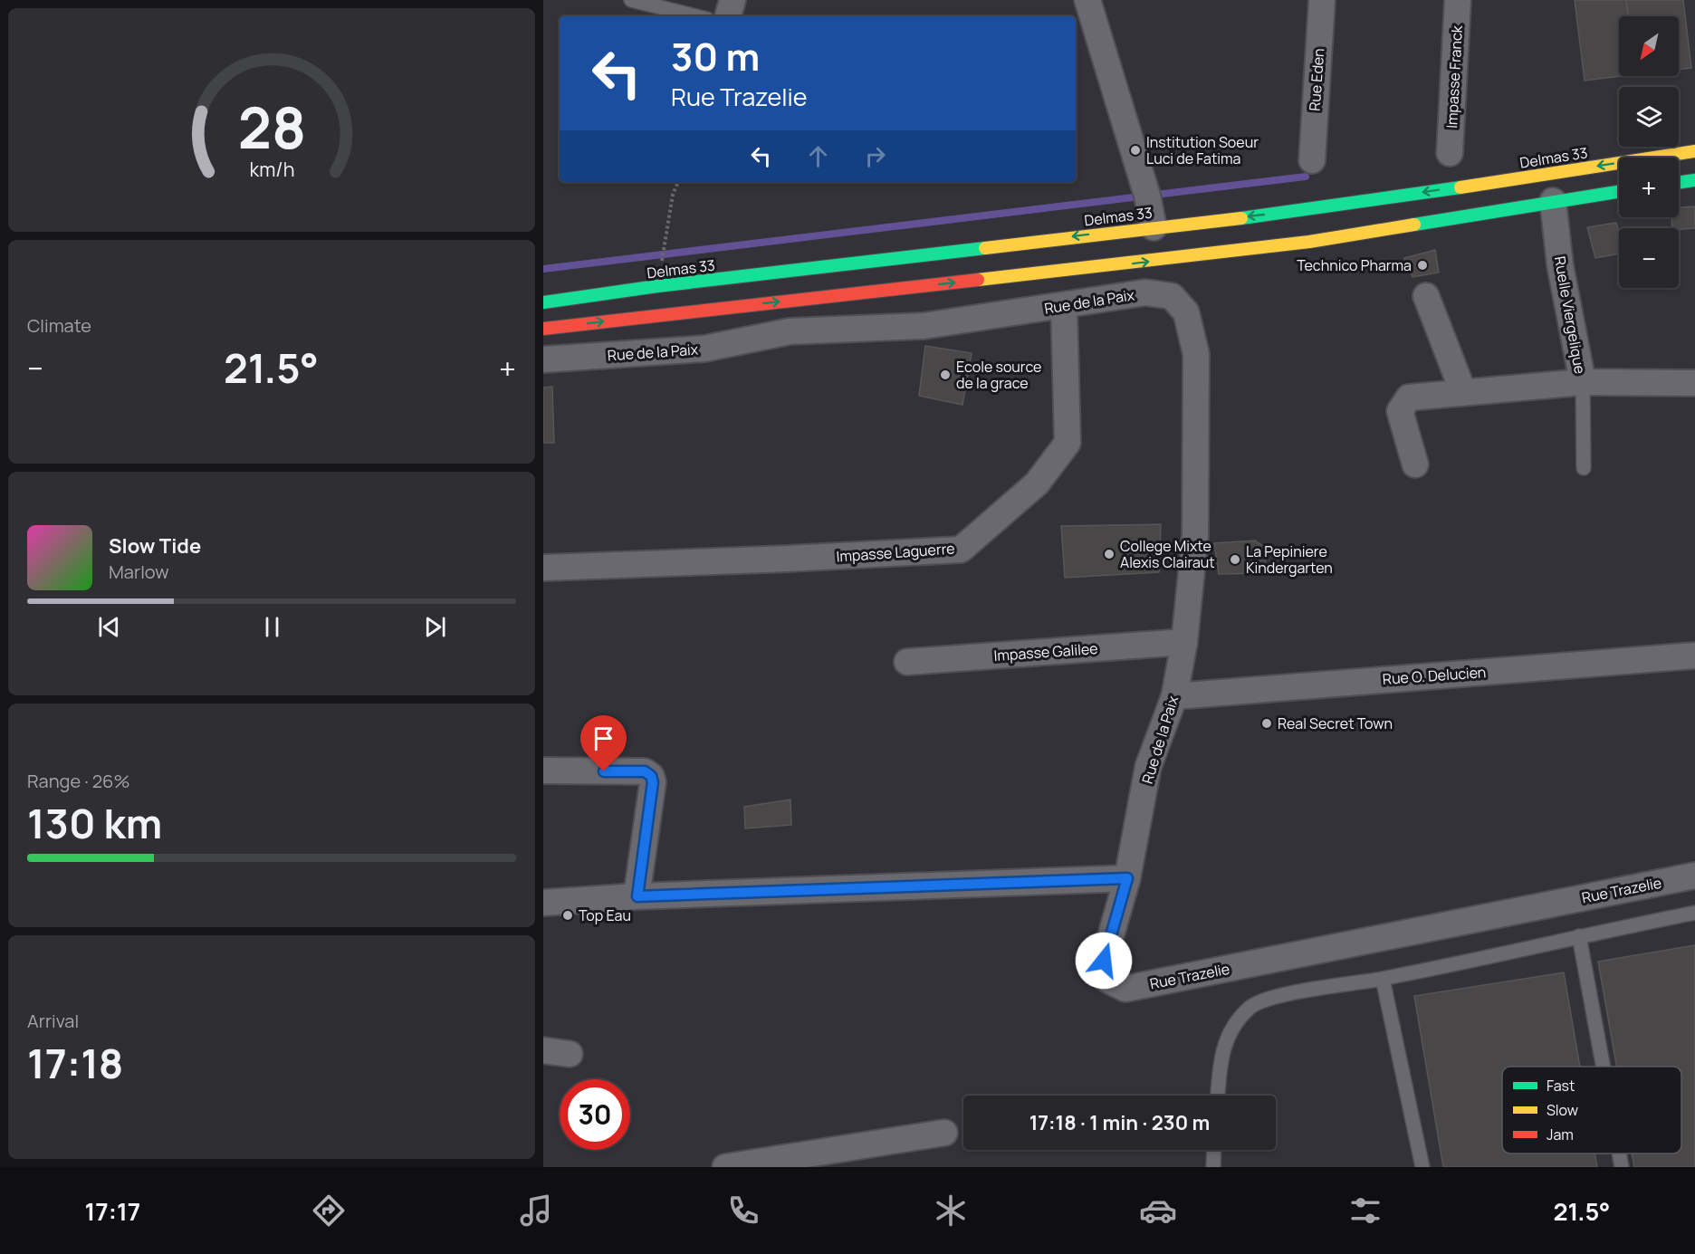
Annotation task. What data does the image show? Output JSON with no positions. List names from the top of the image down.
{
  "streets": {
    "main road": ["Delmas 33"],
    "street": [
      "Impasse Franck",
      "Rue Eden",
      "Rue de la Paix",
      "Ruelle Viergelique",
      "Impasse Laguerre",
      "Impasse Galilee",
      "Rue O. Delucien",
      "Rue Trazelie"
    ]
  },
  "crossings": [
    ["Rue de la Paix", "Impasse Laguerre"],
    ["Rue de la Paix", "Impasse Galilee"],
    ["Rue de la Paix", "Rue O. Delucien"],
    ["Rue de la Paix", "Rue Trazelie"]
  ],
  "places": [
    "Institution Soeur Luci de Fatima",
    "Technico Pharma",
    "Ecole source de la grace",
    "College Mixte Alexis Clairaut",
    "La Pepiniere Kindergarten",
    "Real Secret Town",
    "Top Eau"
  ],
  "legend": ["Fast", "Slow", "Jam"],
  "north": "bottom left",
  "page": {
    "map_buttons": ["+", "−"],
    "turn": ["30 m", "Rue Trazelie"],
    "tile": [
      "Climate",
      ["Range · 26%", "130 km"],
      ["Arrival", "17:18"]
    ],
    "heat": ["−", "21.5°", "+"],
    "song": ["Slow Tide", "Marlow"],
    "limit": "30",
    "trip": "17:18 · 1 min · 230 m",
    "tabs": ["17:17", "21.5°"],
    "gauge": ["28", "km/h"]
  }
}
